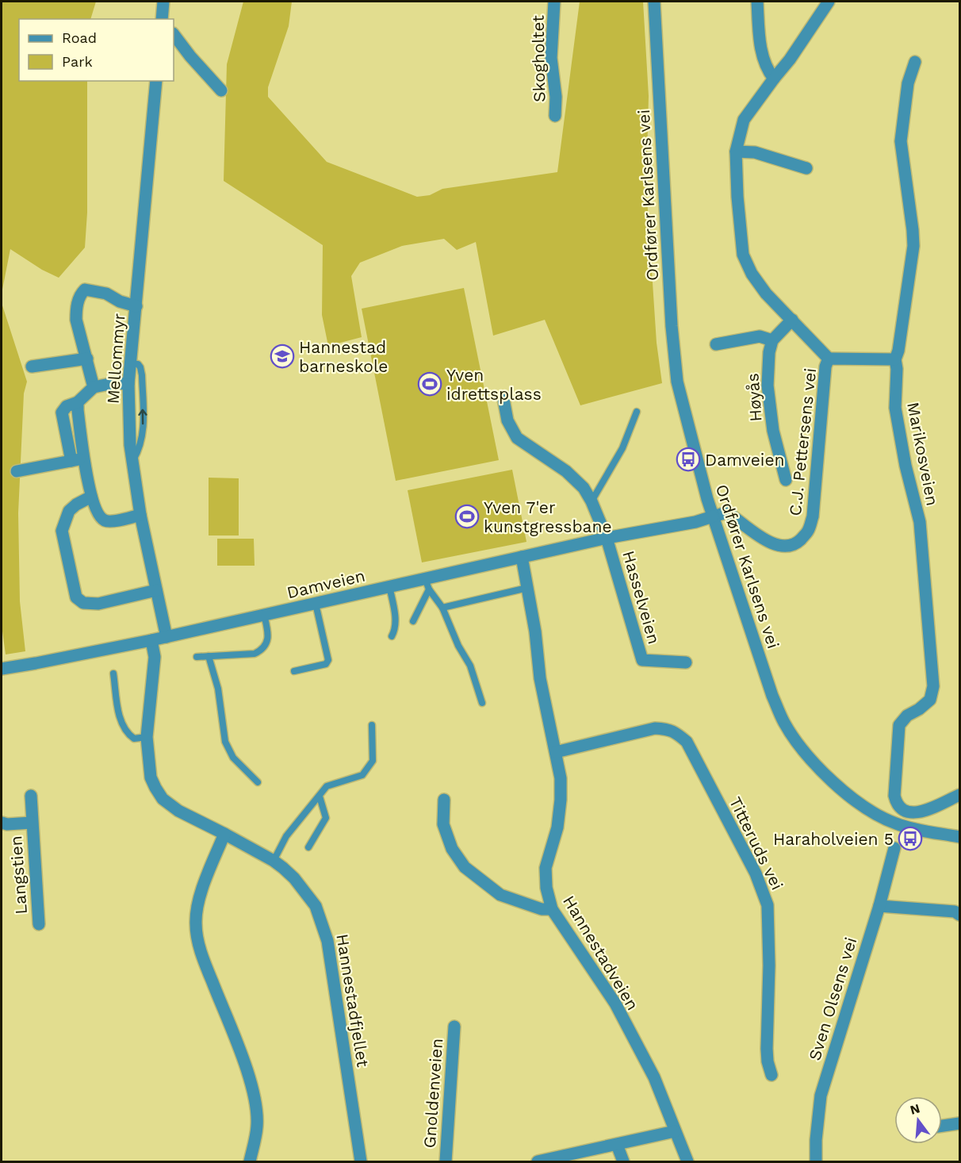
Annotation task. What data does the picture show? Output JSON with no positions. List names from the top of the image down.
{
  "streets": {
    "street": [
      "Skogholtet",
      "Ordfører Karlsens vei",
      "Mellommyr",
      "Høyås",
      "C.J. Pettersens vei",
      "Marikosveien",
      "Damveien",
      "Hasselveien",
      "Titteruds vei",
      "Langstien",
      "Hannestadveien",
      "Sven Olsens vei",
      "Hannestadfjellet",
      "Gnoldenveien"
    ]
  },
  "crossings": [
    ["Ordfører Karlsens vei", "C.J. Pettersens vei"],
    ["Ordfører Karlsens vei", "Damveien"],
    ["Mellommyr", "Damveien"],
    ["C.J. Pettersens vei", "Marikosveien"],
    ["C.J. Pettersens vei", "Damveien"],
    ["Damveien", "Hasselveien"],
    ["Damveien", "Hannestadveien"],
    ["Damveien", "Hannestadfjellet"],
    ["Titteruds vei", "Hannestadveien"]
  ],
  "places": {
    "school or university": ["Hannestad barneskole"],
    "sports": ["Yven idrettsplass", "Yven 7'er kunstgressbane"],
    "bus stop": ["Damveien", "Haraholveien 5"]
  },
  "legend": ["Road", "Park"],
  "north": "top"
}
